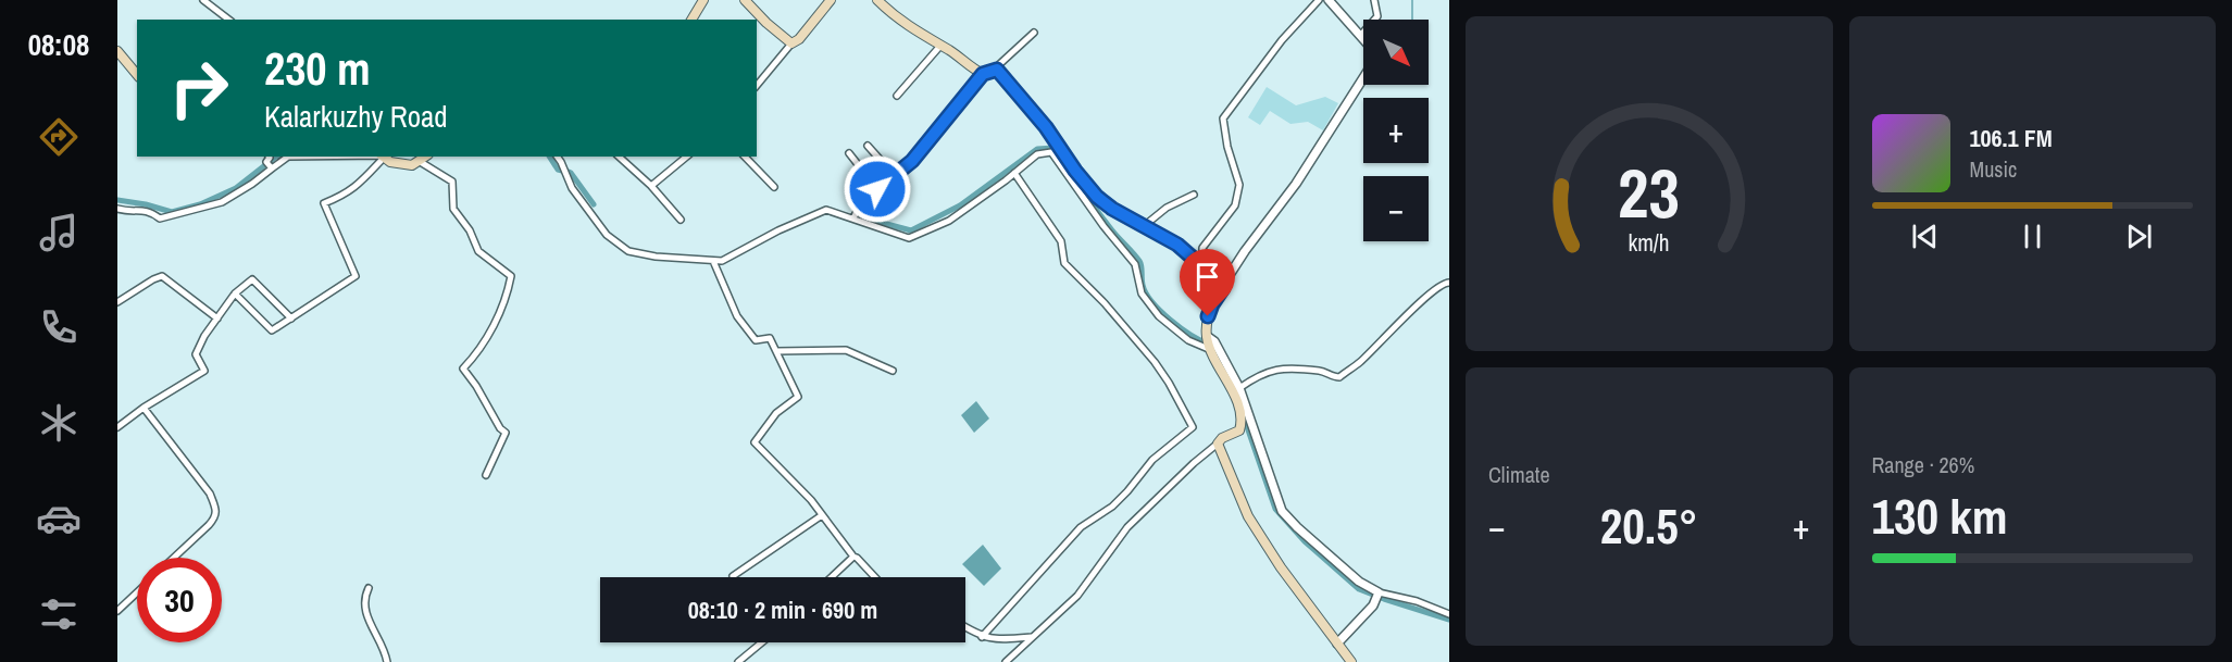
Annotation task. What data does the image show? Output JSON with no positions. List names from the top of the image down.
{
  "north": "bottom right",
  "page": {
    "tabs": "08:08",
    "map_buttons": ["+", "−"],
    "turn": ["230 m", "Kalarkuzhy Road"],
    "song": ["106.1 FM", "Music"],
    "tile": [
      "Climate",
      ["Range · 26%", "130 km"]
    ],
    "heat": ["−", "20.5°", "+"],
    "limit": "30",
    "trip": "08:10 · 2 min · 690 m",
    "gauge": ["23", "km/h"]
  }
}
